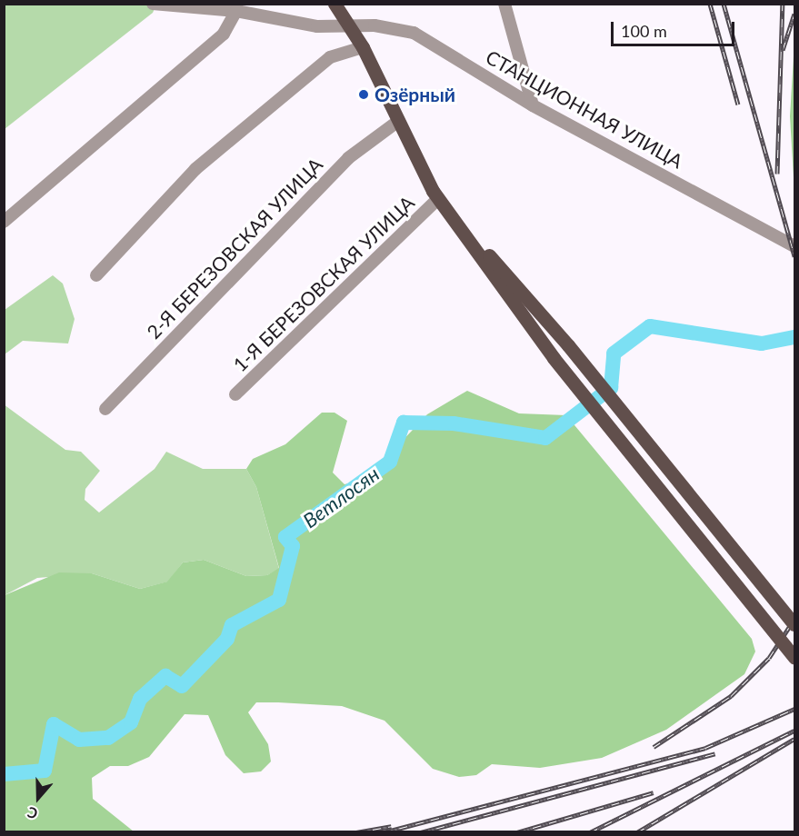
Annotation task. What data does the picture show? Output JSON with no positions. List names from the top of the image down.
{
  "streets": {
    "street": ["СТАНЦИОННАЯ УЛИЦА", "2-Я БЕРЕЗОВСКАЯ УЛИЦА", "1-Я БЕРЕЗОВСКАЯ УЛИЦА"]
  },
  "water": ["Ветлосян"],
  "places": ["Озёрный"],
  "scale_bar": "100 m",
  "north": "bottom"
}
